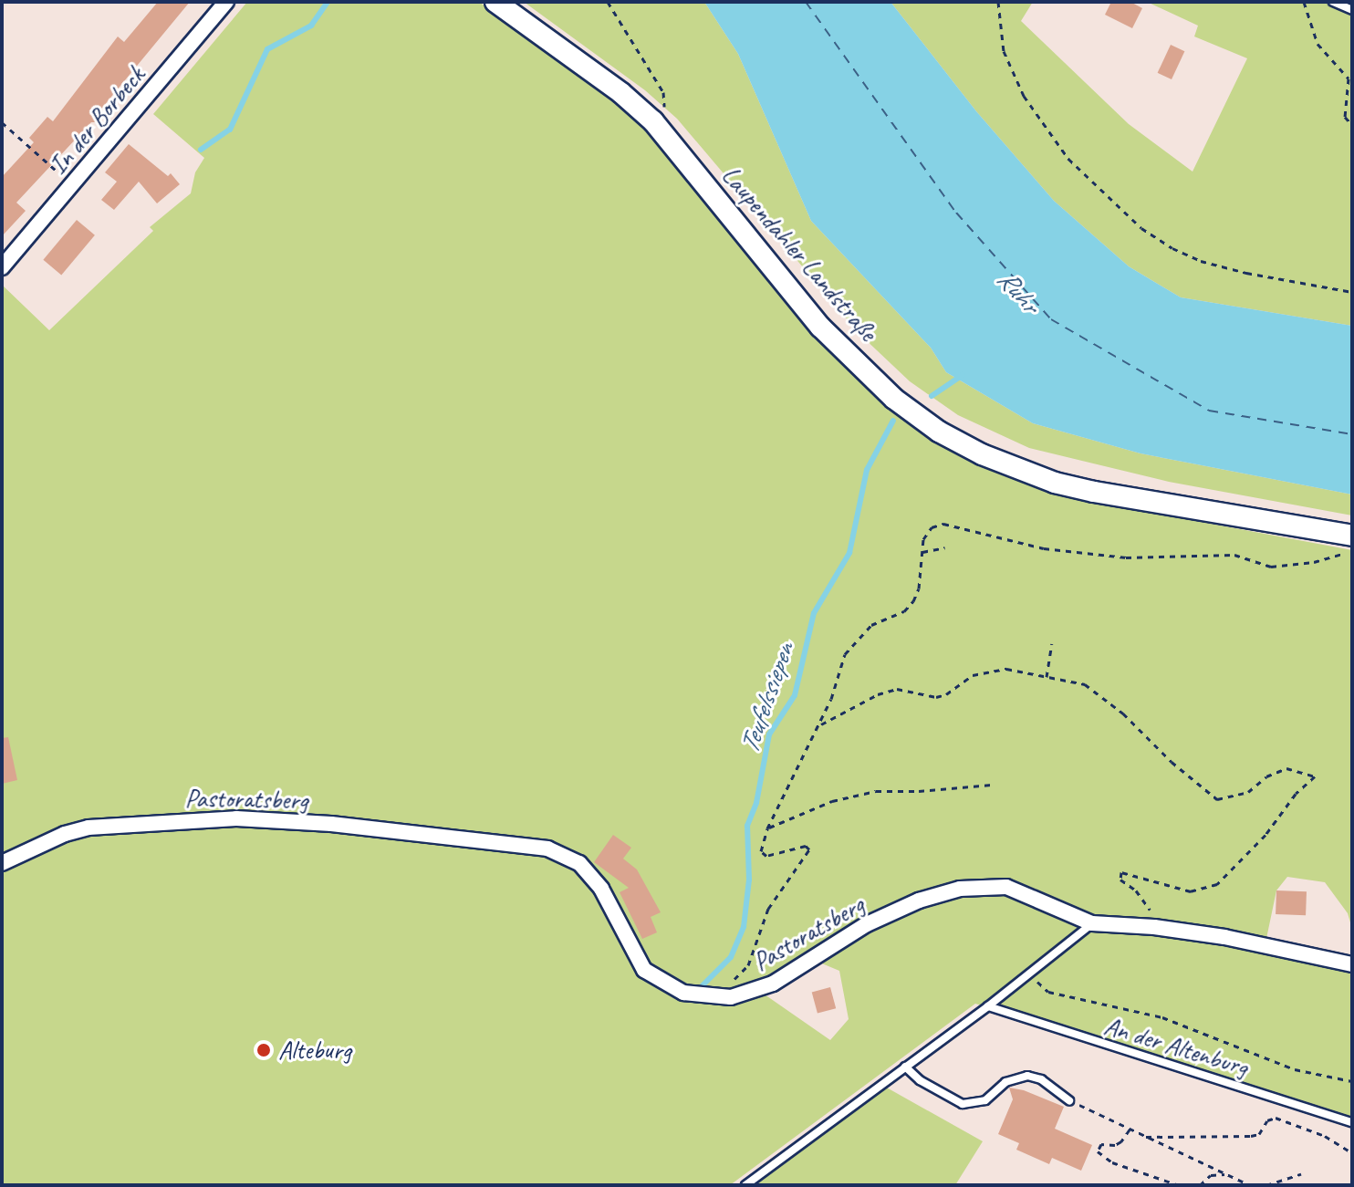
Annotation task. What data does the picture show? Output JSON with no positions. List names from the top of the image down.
{
  "streets": {
    "main road": ["Laupendahler Landstraße"],
    "street": ["In der Borbeck", "Pastoratsberg"],
    "lane": ["An der Altenburg"]
  },
  "water": ["Ruhr", "Teufelssiepen"],
  "places": ["Alteburg"]
}
